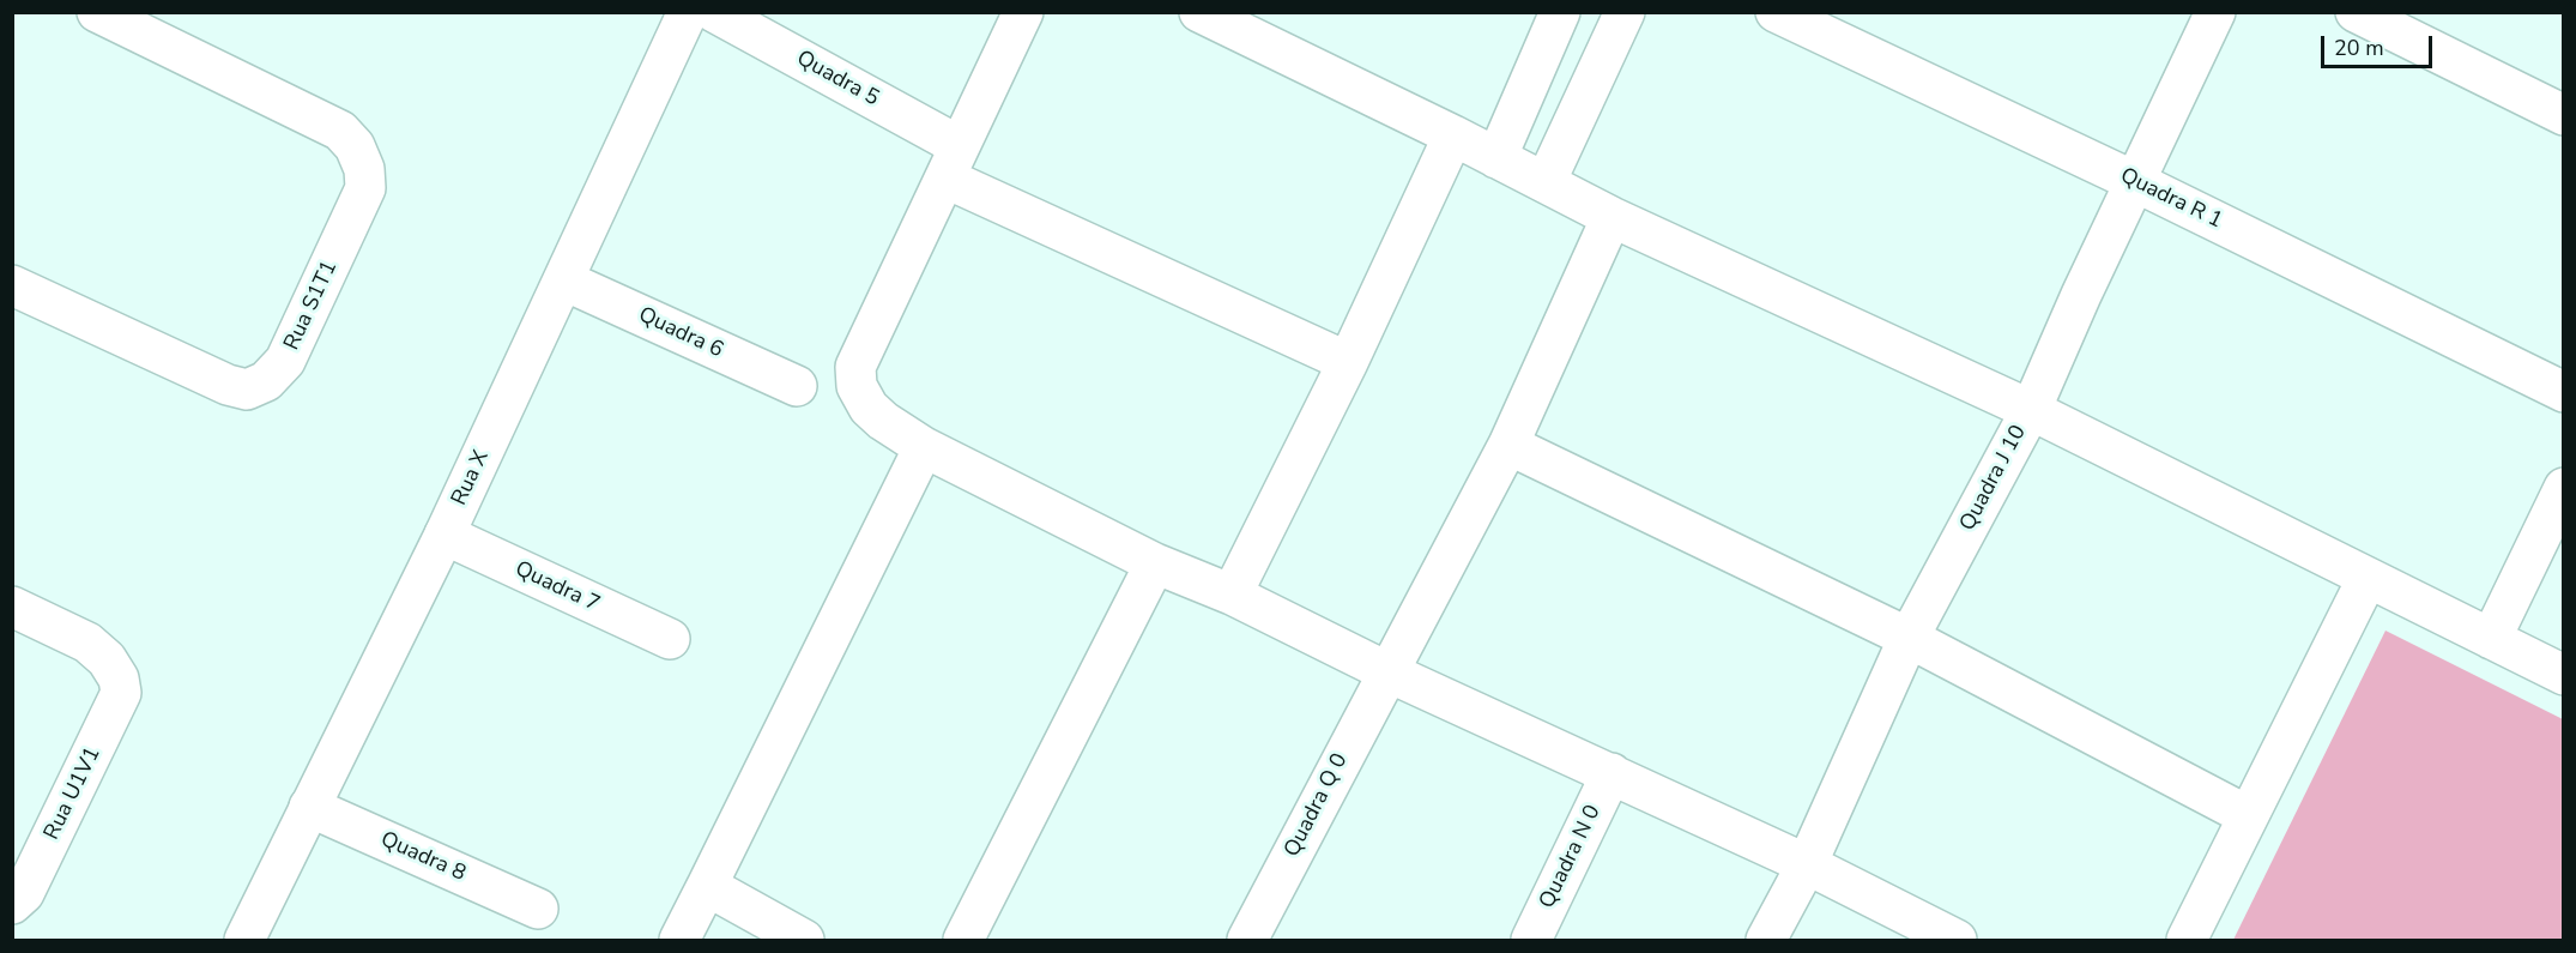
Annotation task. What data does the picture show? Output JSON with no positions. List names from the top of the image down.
{
  "streets": {
    "street": [
      "Quadra 5",
      "Quadra R 1",
      "Rua S1T1",
      "Quadra 6",
      "Rua X",
      "Quadra J 10",
      "Quadra 7",
      "Rua U1V1",
      "Quadra Q 0",
      "Quadra 8",
      "Quadra N 0"
    ]
  },
  "crossings": [
    ["Quadra R 1", "Quadra J 10"],
    ["Quadra 6", "Rua X"],
    ["Rua X", "Quadra 7"],
    ["Rua X", "Quadra 8"]
  ],
  "scale_bar": "20 m"
}
